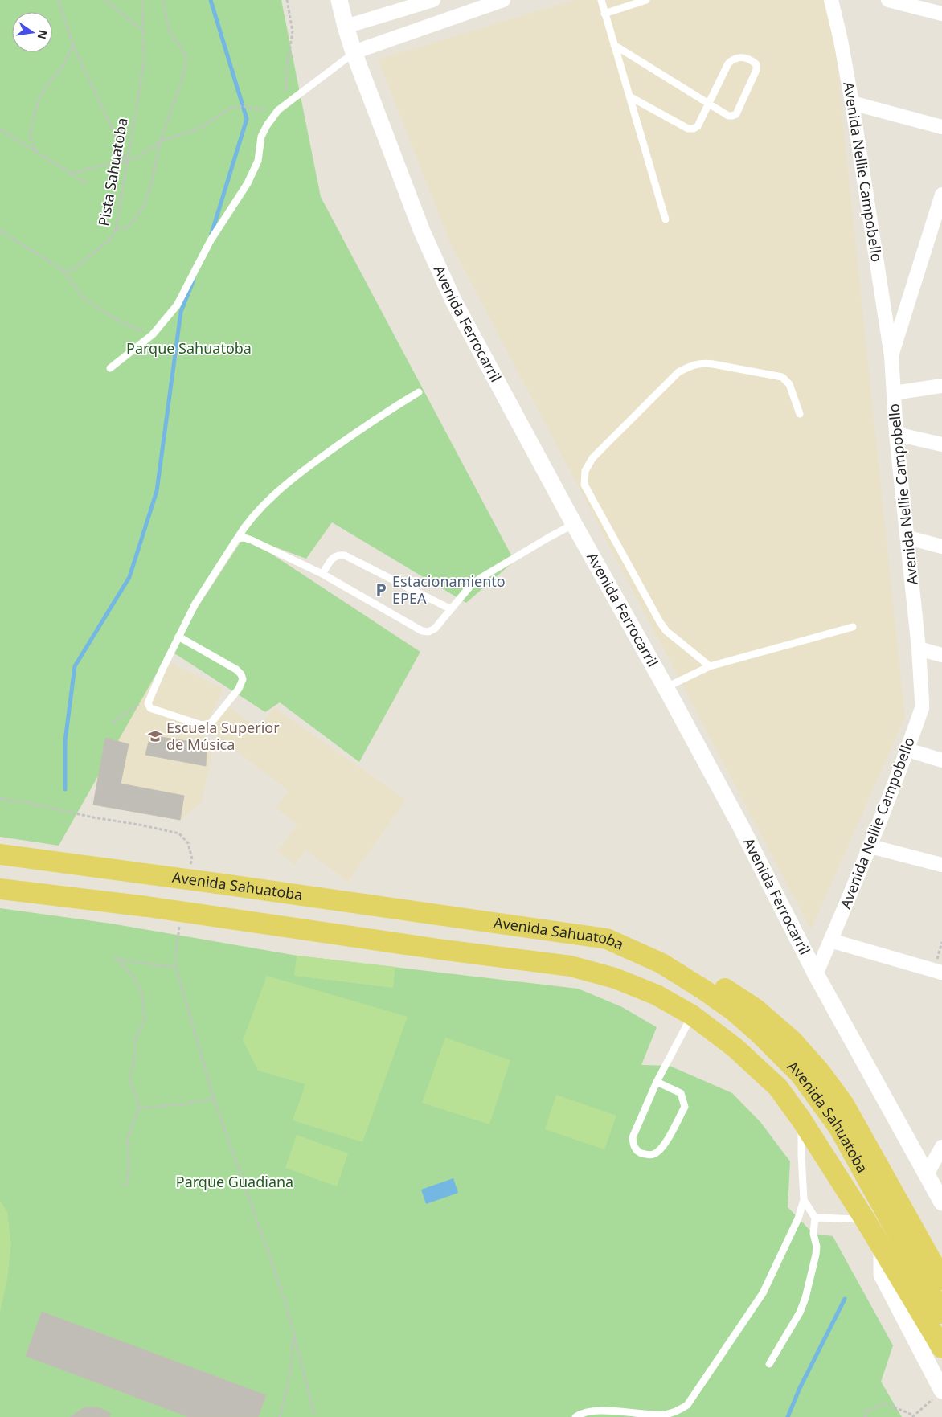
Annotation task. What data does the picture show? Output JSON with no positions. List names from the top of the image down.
{
  "streets": {
    "main road": ["Avenida Sahuatoba"],
    "street": ["Avenida Nellie Campobello", "Avenida Ferrocarril"],
    "path": ["Pista Sahuatoba"]
  },
  "crossings": [
    ["Avenida Nellie Campobello", "Avenida Ferrocarril"]
  ],
  "parks": ["Parque Sahuatoba", "Parque Guadiana"],
  "places": {
    "parking": ["Estacionamiento EPEA"],
    "school or university": ["Escuela Superior de Música"]
  },
  "north": "right"
}
